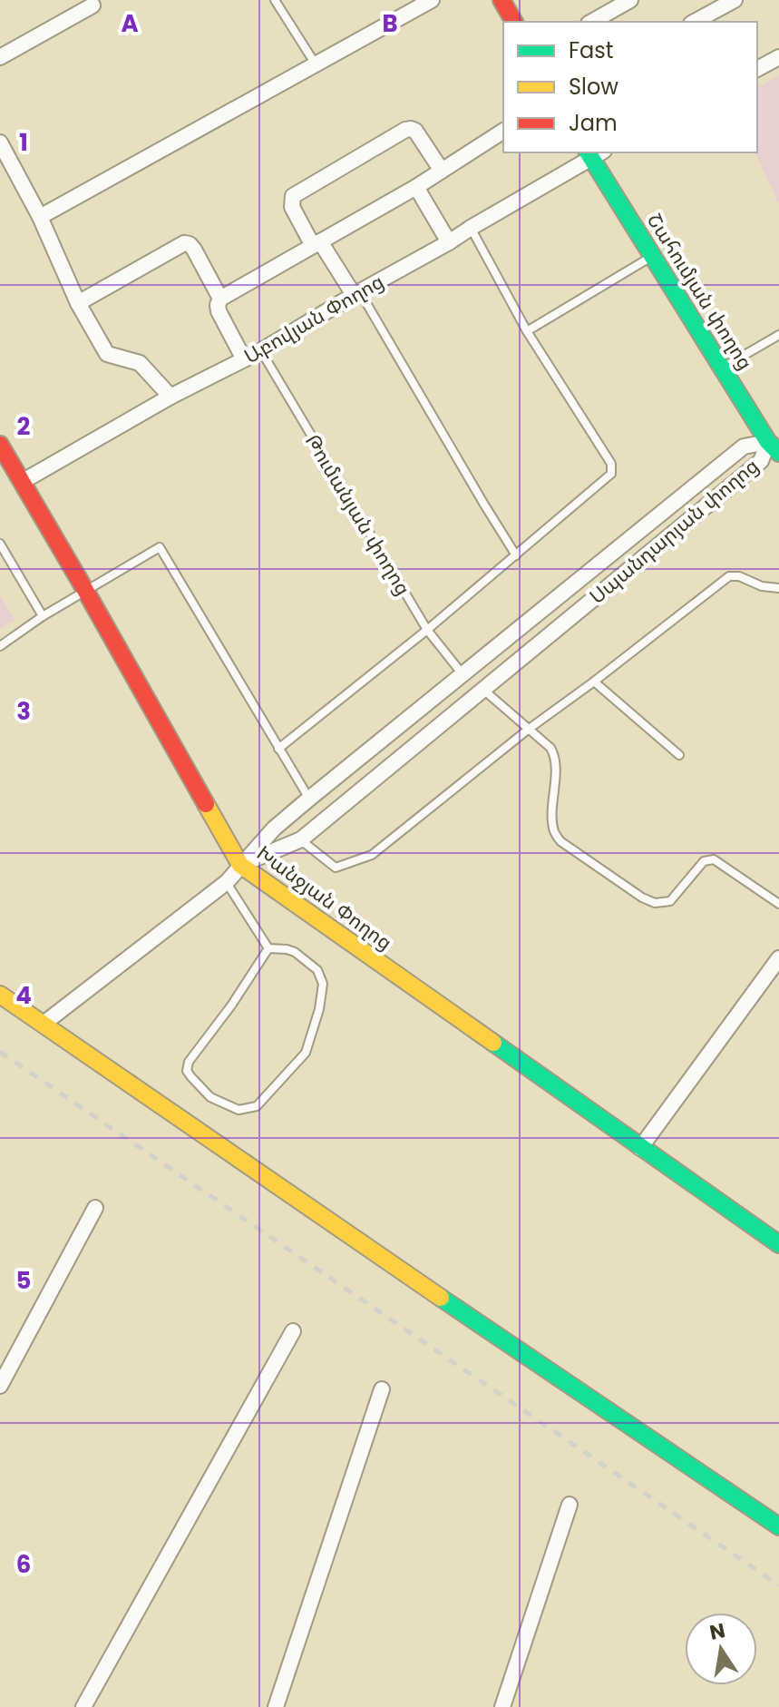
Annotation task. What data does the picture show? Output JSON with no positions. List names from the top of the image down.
{
  "streets": {
    "street": [
      "Շահումյան փողոց",
      "Աբովյան Փողոց",
      "Սպանդարյան փողոց",
      "Խանջյան Փողոց"
    ],
    "lane": ["Թումանյան փողոց"]
  },
  "crossings": [
    ["Շահումյան փողոց", "Աբովյան Փողոց"],
    ["Շահումյան փողոց", "Սպանդարյան փողոց"],
    ["Աբովյան Փողոց", "Թումանյան փողոց"],
    ["Աբովյան Փողոց", "Խանջյան Փողոց"],
    ["Թումանյան փողոց", "Սպանդարյան փողոց"],
    ["Սպանդարյան փողոց", "Խանջյան Փողոց"]
  ],
  "legend": ["Fast", "Slow", "Jam"],
  "north": "top",
  "grid": {
    "columns": ["A", "B"],
    "rows": [
      "1",
      "2",
      "3",
      "4",
      "5",
      "6"
    ]
  }
}
